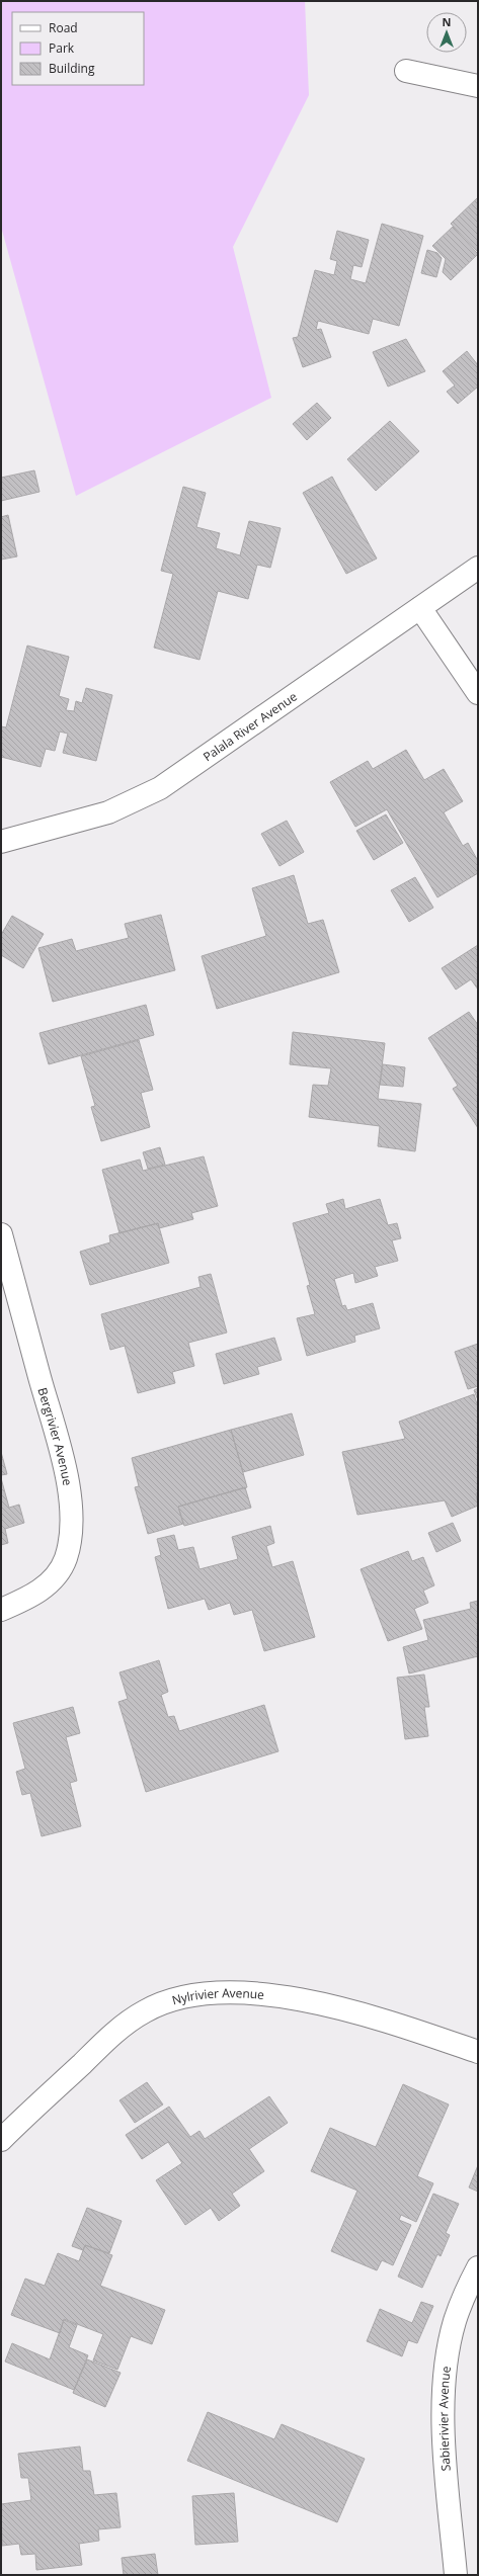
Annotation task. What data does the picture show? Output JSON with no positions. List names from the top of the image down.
{
  "streets": {
    "street": [
      "Palala River Avenue",
      "Bergrivier Avenue",
      "Nylrivier Avenue",
      "Sabierivier Avenue"
    ]
  },
  "legend": ["Road", "Park", "Building"],
  "north": "top"
}
